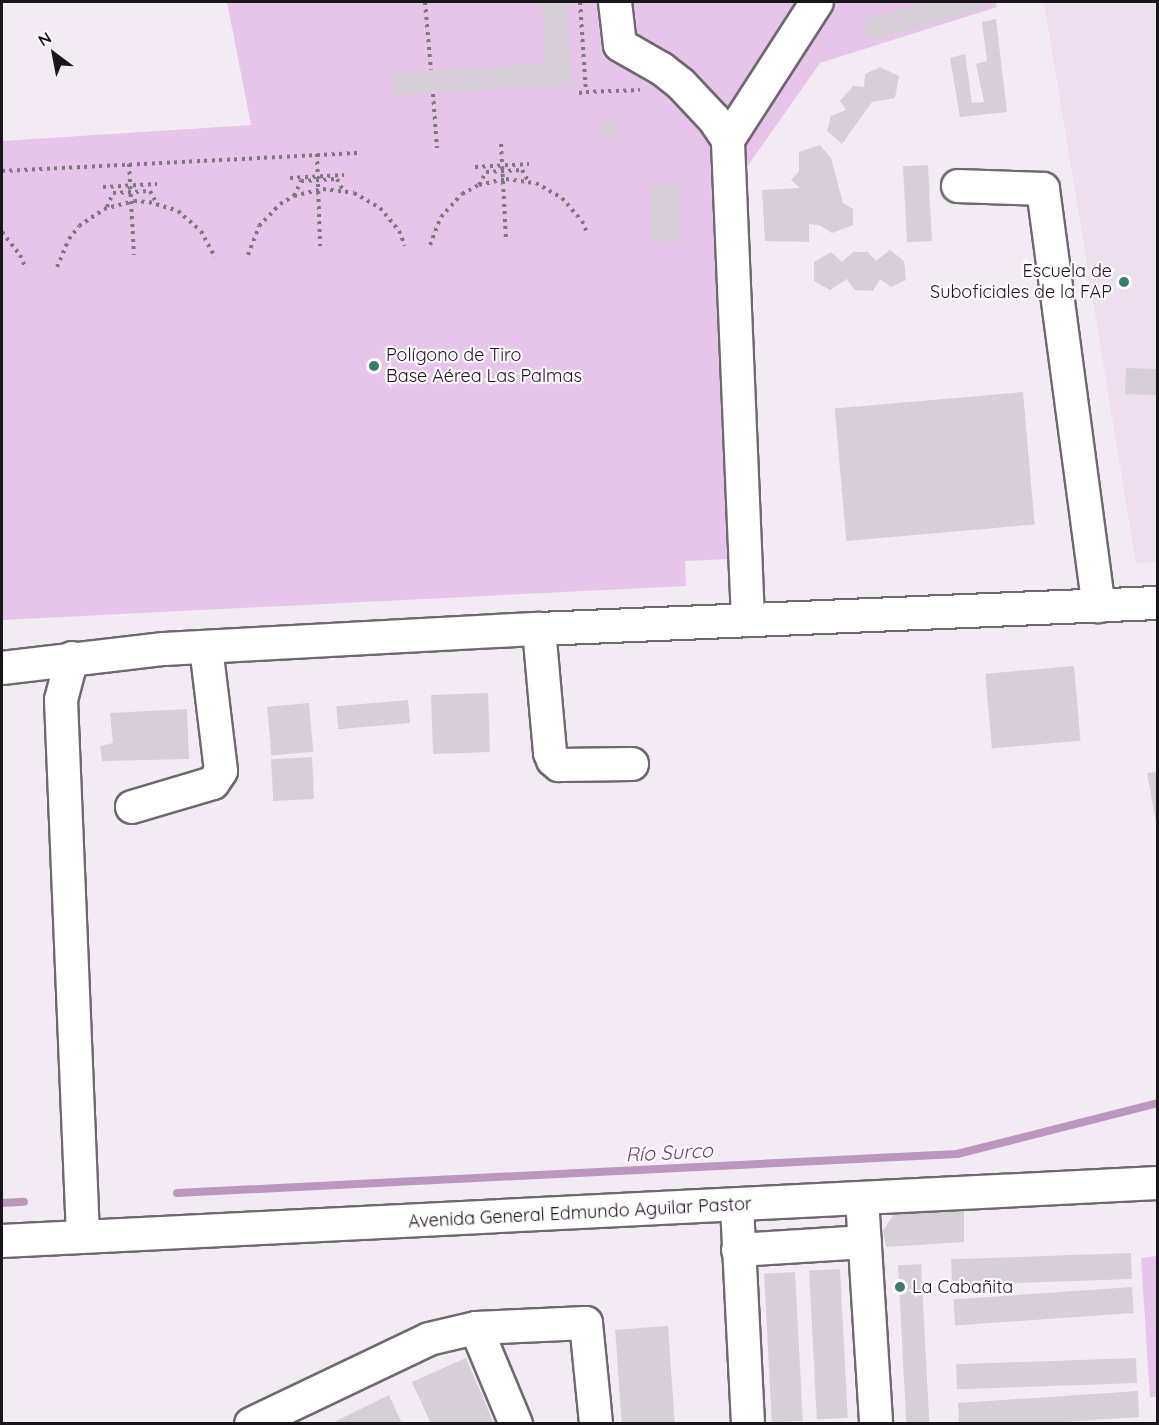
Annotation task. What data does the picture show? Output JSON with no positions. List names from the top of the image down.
{
  "streets": {
    "street": ["Avenida General Edmundo Aguilar Pastor"]
  },
  "water": ["Río Surco"],
  "places": ["Escuela de Suboficiales de la FAP", "Polígono de Tiro Base Aérea Las Palmas", "La Cabañita"],
  "north": "top left"
}
